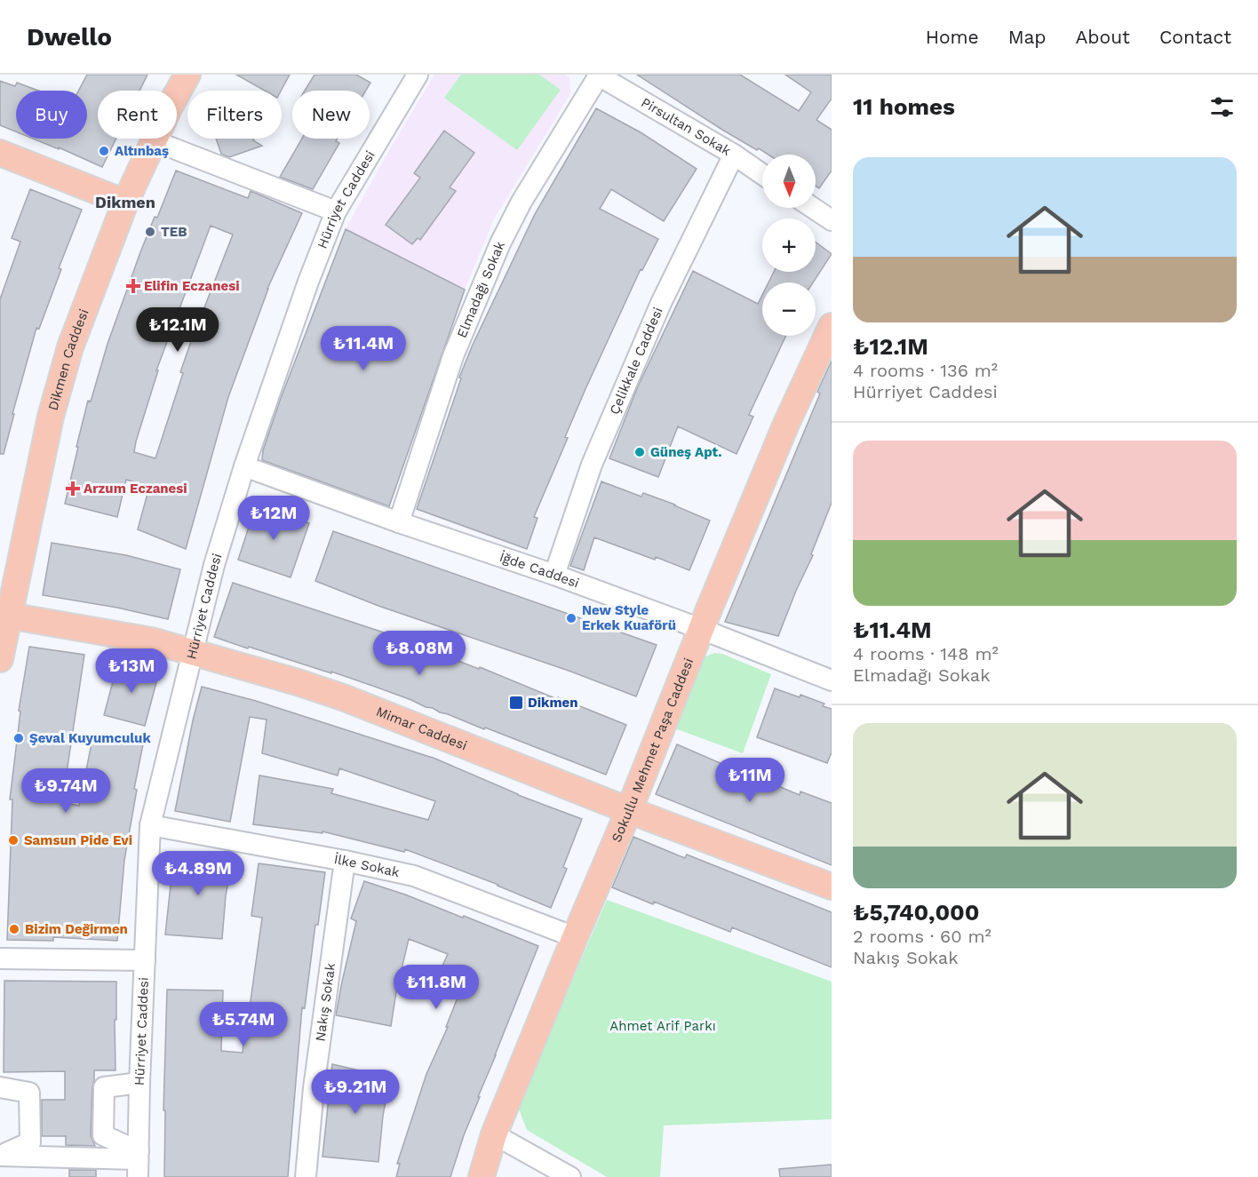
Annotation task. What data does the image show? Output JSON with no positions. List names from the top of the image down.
{
  "streets": {
    "main road": ["Dikmen Caddesi", "Mimar Caddesi", "Sokullu Mehmet Paşa Caddesi"],
    "street": [
      "Pirsultan Sokak",
      "Hürriyet Caddesi",
      "Elmadağı Sokak",
      "Çelikkale Caddesi",
      "İğde Caddesi",
      "İlke Sokak",
      "Nakış Sokak"
    ]
  },
  "crossings": [
    ["Pirsultan Sokak", "Elmadağı Sokak"],
    ["Pirsultan Sokak", "Çelikkale Caddesi"],
    ["Hürriyet Caddesi", "İğde Caddesi"],
    ["Hürriyet Caddesi", "Mimar Caddesi"],
    ["Hürriyet Caddesi", "İlke Sokak"],
    ["Elmadağı Sokak", "İğde Caddesi"],
    ["Dikmen Caddesi", "Mimar Caddesi"],
    ["Çelikkale Caddesi", "İğde Caddesi"],
    ["İğde Caddesi", "Sokullu Mehmet Paşa Caddesi"],
    ["Mimar Caddesi", "Sokullu Mehmet Paşa Caddesi"],
    ["Sokullu Mehmet Paşa Caddesi", "İlke Sokak"],
    ["İlke Sokak", "Nakış Sokak"]
  ],
  "districts": ["Dikmen"],
  "parks": ["Ahmet Arif Parkı"],
  "places": {
    "other": [
      "Altınbaş",
      "TEB",
      "Güneş Apt.",
      "New Style Erkek Kuaförü",
      "Şeval Kuyumculuk",
      "Samsun Pide Evi",
      "Bizim Değirmen"
    ],
    "health": ["Elifin Eczanesi", "Arzum Eczanesi"],
    "transit": ["Dikmen"]
  },
  "north": "bottom",
  "page": {
    "header": "Dwello",
    "nav": [
      "Home",
      "Map",
      "About",
      "Contact"
    ],
    "heading": "11 homes",
    "chip": [
      "Buy",
      "Rent",
      "Filters",
      "New"
    ],
    "list": [
      {
        "name": "₺12.1M",
        "note": "4 rooms · 136 m² · Hürriyet Caddesi"
      },
      {
        "name": "₺11.4M",
        "note": "4 rooms · 148 m² · Elmadağı Sokak"
      },
      {
        "name": "₺5,740,000",
        "note": "2 rooms · 60 m² · Nakış Sokak"
      }
    ],
    "map_buttons": ["+", "−"],
    "price": [
      "₺12.1M",
      "₺11.4M",
      "₺12M",
      "₺8.08M",
      "₺13M",
      "₺11M",
      "₺9.74M",
      "₺4.89M",
      "₺11.8M",
      "₺5.74M",
      "₺9.21M"
    ]
  }
}
